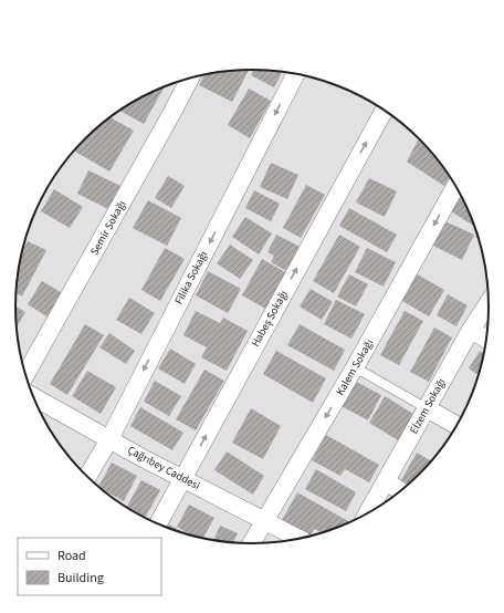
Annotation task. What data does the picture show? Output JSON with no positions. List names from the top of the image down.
{
  "streets": {
    "street": [
      "Semir Sokağı",
      "Filika Sokağı",
      "Habeş Sokağı",
      "Kalem Sokağı",
      "Elzem Sokağı",
      "Çağrıbey Caddesi"
    ]
  },
  "crossings": [
    ["Filika Sokağı", "Çağrıbey Caddesi"],
    ["Habeş Sokağı", "Çağrıbey Caddesi"],
    ["Kalem Sokağı", "Çağrıbey Caddesi"]
  ],
  "one_way": ["Filika Sokağı", "Habeş Sokağı", "Kalem Sokağı"],
  "legend": ["Road", "Building"]
}
